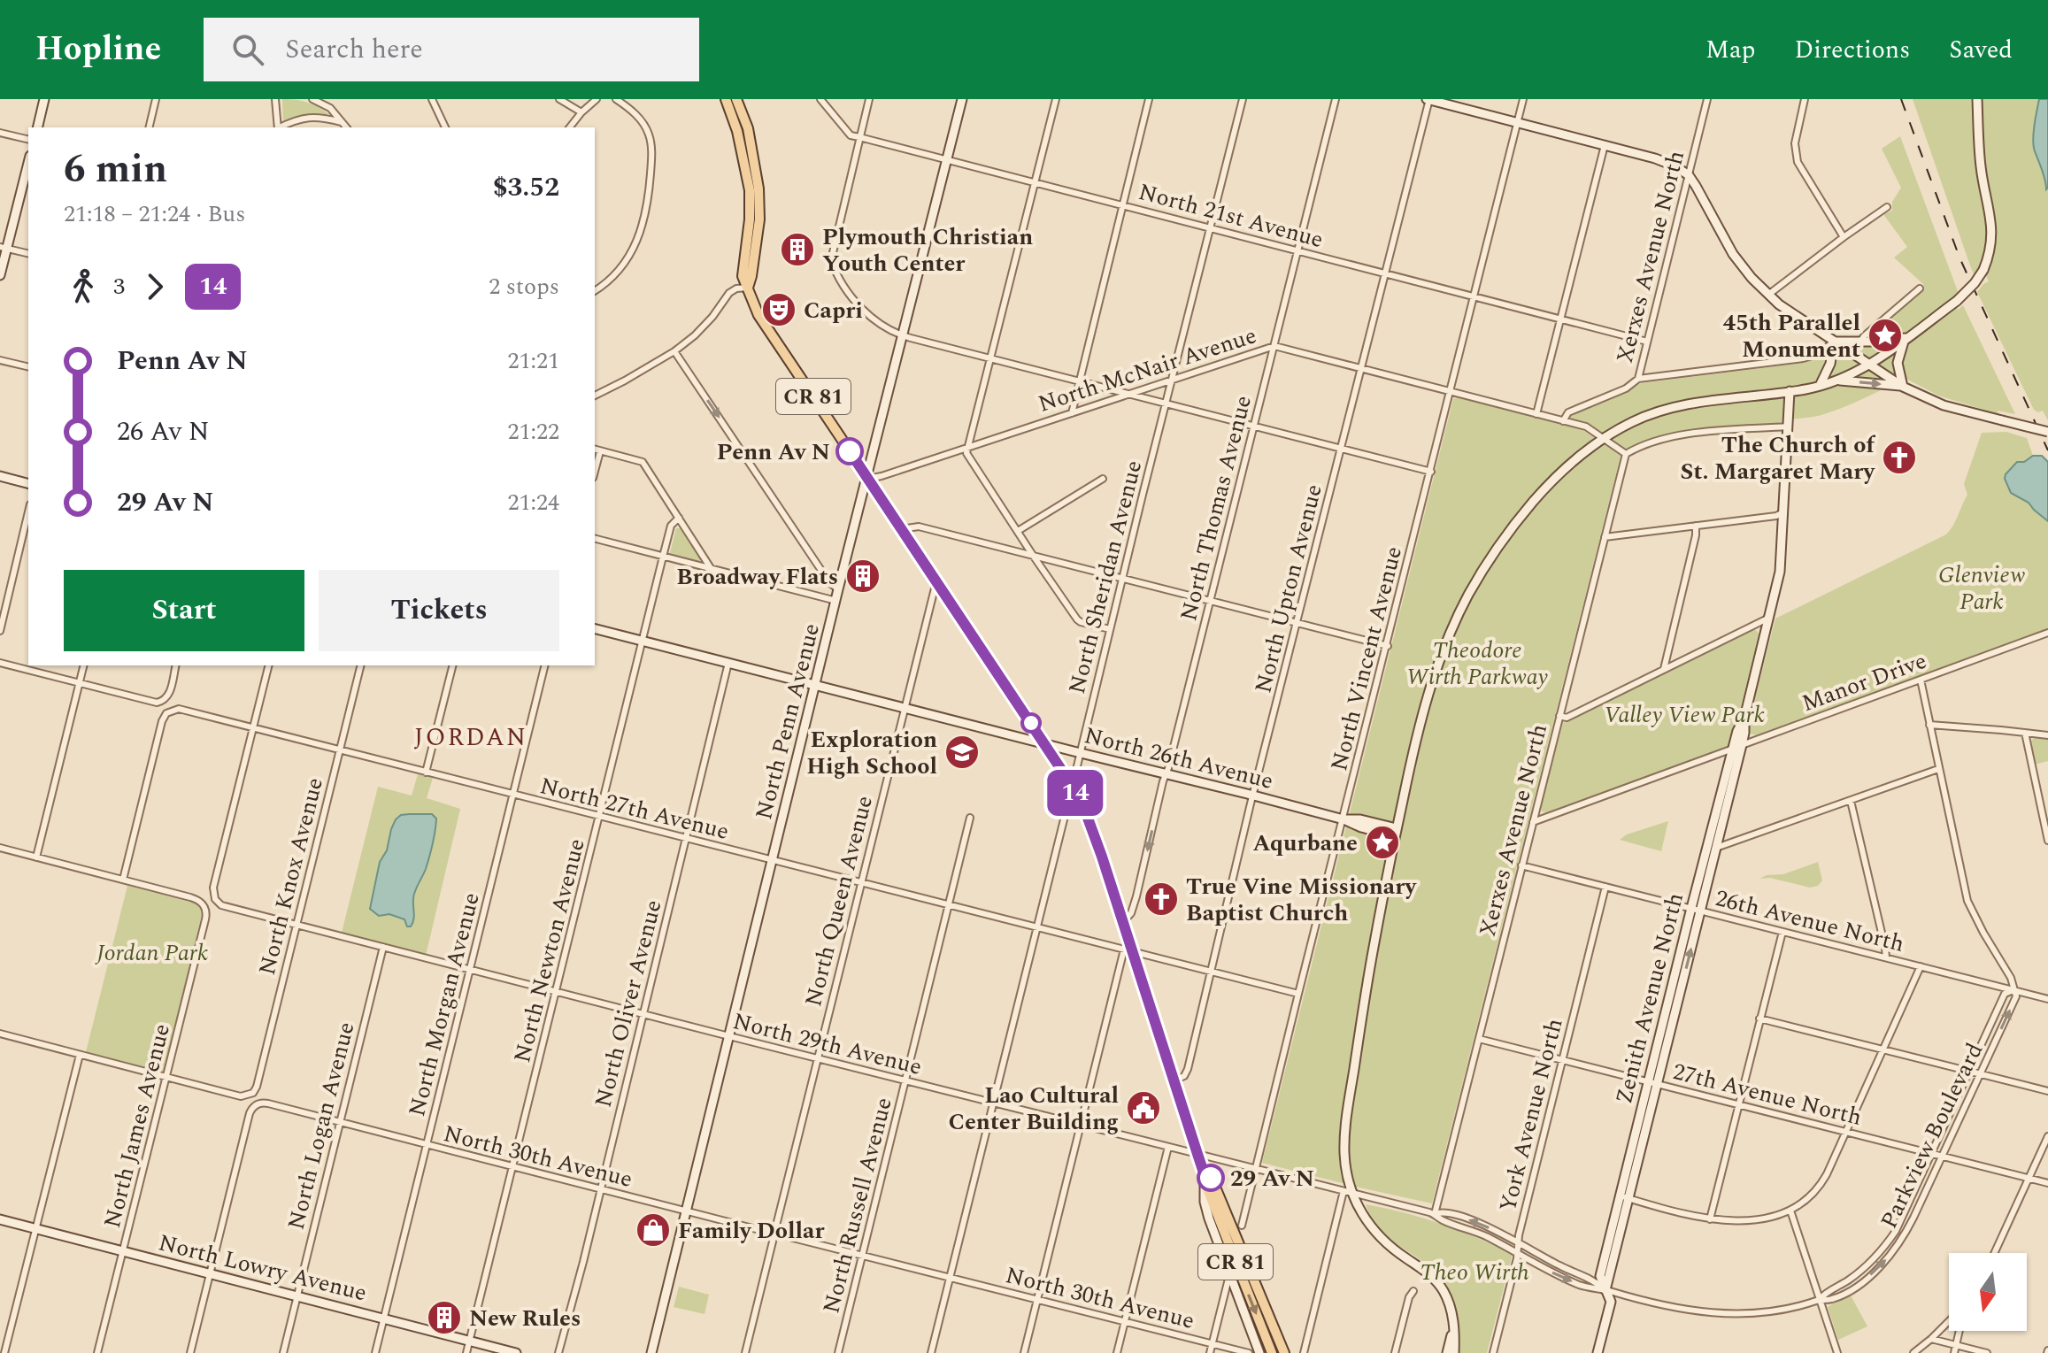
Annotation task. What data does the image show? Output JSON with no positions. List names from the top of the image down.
{
  "streets": {
    "main road": ["CR 81"],
    "street": [
      "North 21st Avenue",
      "Xerxes Avenue North",
      "North McNair Avenue",
      "North Thomas Avenue",
      "North Sheridan Avenue",
      "North Upton Avenue",
      "North Vincent Avenue",
      "Manor Drive",
      "North Penn Avenue",
      "North 26th Avenue",
      "North 27th Avenue",
      "North Knox Avenue",
      "North Queen Avenue",
      "26th Avenue North",
      "North Newton Avenue",
      "Zenith Avenue North",
      "North Oliver Avenue",
      "North Morgan Avenue",
      "North 29th Avenue",
      "27th Avenue North",
      "York Avenue North",
      "North James Avenue",
      "North Logan Avenue",
      "Parkview Boulevard",
      "North 30th Avenue",
      "North Russell Avenue",
      "North Lowry Avenue"
    ]
  },
  "crossings": [
    ["North 21st Avenue", "Xerxes Avenue North"],
    ["North 21st Avenue", "North Thomas Avenue"],
    ["North 21st Avenue", "North Sheridan Avenue"],
    ["North 21st Avenue", "North Upton Avenue"],
    ["North 21st Avenue", "North Vincent Avenue"],
    ["North 21st Avenue", "North Penn Avenue"],
    ["Xerxes Avenue North", "North McNair Avenue"],
    ["Xerxes Avenue North", "Manor Drive"],
    ["Xerxes Avenue North", "26th Avenue North"],
    ["Xerxes Avenue North", "North 29th Avenue"],
    ["Xerxes Avenue North", "27th Avenue North"],
    ["Xerxes Avenue North", "Parkview Boulevard"],
    ["North McNair Avenue", "CR 81"],
    ["North McNair Avenue", "North Thomas Avenue"],
    ["North McNair Avenue", "North Sheridan Avenue"],
    ["North McNair Avenue", "North Upton Avenue"],
    ["North McNair Avenue", "North Vincent Avenue"],
    ["North McNair Avenue", "North Penn Avenue"],
    ["CR 81", "North Thomas Avenue"],
    ["CR 81", "North Sheridan Avenue"],
    ["CR 81", "North Upton Avenue"],
    ["CR 81", "North Penn Avenue"],
    ["CR 81", "North 26th Avenue"],
    ["CR 81", "North 27th Avenue"],
    ["CR 81", "North Queen Avenue"],
    ["CR 81", "North 29th Avenue"],
    ["North Thomas Avenue", "North 26th Avenue"],
    ["North Sheridan Avenue", "North 26th Avenue"],
    ["North Sheridan Avenue", "North 27th Avenue"],
    ["North Sheridan Avenue", "North 29th Avenue"],
    ["North Sheridan Avenue", "North 30th Avenue"],
    ["North Upton Avenue", "North 26th Avenue"],
    ["North Upton Avenue", "North 27th Avenue"],
    ["North Vincent Avenue", "North 26th Avenue"],
    ["North Vincent Avenue", "North 27th Avenue"],
    ["North Vincent Avenue", "North 29th Avenue"],
    ["Manor Drive", "Zenith Avenue North"],
    ["North Penn Avenue", "North 26th Avenue"],
    ["North Penn Avenue", "North 27th Avenue"],
    ["North Penn Avenue", "North 29th Avenue"],
    ["North Penn Avenue", "North 30th Avenue"],
    ["North 26th Avenue", "North Queen Avenue"],
    ["North 26th Avenue", "North Newton Avenue"],
    ["North 26th Avenue", "North Oliver Avenue"],
    ["North 27th Avenue", "North Knox Avenue"],
    ["North 27th Avenue", "North Queen Avenue"],
    ["North 27th Avenue", "North Newton Avenue"],
    ["North 27th Avenue", "North Oliver Avenue"],
    ["North 27th Avenue", "North Morgan Avenue"],
    ["North 27th Avenue", "North 29th Avenue"],
    ["North 27th Avenue", "North James Avenue"],
    ["North 27th Avenue", "North Russell Avenue"],
    ["North Knox Avenue", "North 29th Avenue"],
    ["North Knox Avenue", "North James Avenue"],
    ["North Queen Avenue", "North 29th Avenue"],
    ["North Queen Avenue", "North 30th Avenue"],
    ["26th Avenue North", "Zenith Avenue North"],
    ["26th Avenue North", "York Avenue North"],
    ["26th Avenue North", "Parkview Boulevard"],
    ["North Newton Avenue", "North 29th Avenue"],
    ["North Newton Avenue", "North 30th Avenue"],
    ["North Newton Avenue", "North Lowry Avenue"],
    ["Zenith Avenue North", "27th Avenue North"],
    ["Zenith Avenue North", "Parkview Boulevard"],
    ["North Oliver Avenue", "North 29th Avenue"],
    ["North Oliver Avenue", "North 30th Avenue"],
    ["North Morgan Avenue", "North 29th Avenue"],
    ["North Morgan Avenue", "North 30th Avenue"],
    ["North Morgan Avenue", "North Lowry Avenue"],
    ["North 29th Avenue", "North Logan Avenue"],
    ["North 29th Avenue", "Parkview Boulevard"],
    ["North 29th Avenue", "North Russell Avenue"],
    ["27th Avenue North", "York Avenue North"],
    ["27th Avenue North", "Parkview Boulevard"],
    ["York Avenue North", "Parkview Boulevard"],
    ["North James Avenue", "North Lowry Avenue"],
    ["North Logan Avenue", "North 30th Avenue"],
    ["North Logan Avenue", "North Lowry Avenue"],
    ["North 30th Avenue", "North Russell Avenue"],
    ["North 30th Avenue", "North Lowry Avenue"]
  ],
  "districts": ["JORDAN"],
  "parks": [
    "Glenview Park",
    "Theodore Wirth Parkway",
    "Valley View Park",
    "Jordan Park",
    "Theo Wirth"
  ],
  "places": {
    "building": ["Plymouth Christian Youth Center", "Broadway Flats", "New Rules"],
    "theatre": ["Capri"],
    "place": ["45th Parallel Monument", "Aqurbane"],
    "other": ["Penn Av N", "29 Av N"],
    "church": ["The Church of St. Margaret Mary", "True Vine Missionary Baptist Church"],
    "school or university": ["Exploration High School"],
    "public building": ["Lao Cultural Center Building"],
    "shop": ["Family Dollar"]
  },
  "lines": ["bus line 14"],
  "north": "bottom",
  "page": {
    "header": "Hopline",
    "search": "Search here",
    "nav": ["Map", "Directions", "Saved"],
    "on_map": "14",
    "heading": ["6 min", "21:18 – 21:24 · Bus", "$3.52"],
    "legs": ["3", "14", "2 stops"],
    "list": [
      {
        "name": "Penn Av N",
        "value": "21:21"
      },
      {
        "name": "26 Av N",
        "value": "21:22"
      },
      {
        "name": "29 Av N",
        "value": "21:24"
      }
    ],
    "buttons": ["Start", "Tickets"]
  }
}
